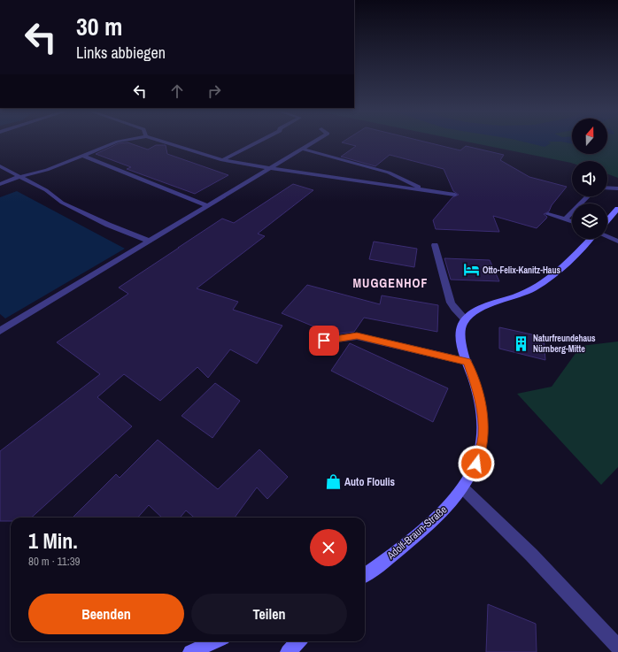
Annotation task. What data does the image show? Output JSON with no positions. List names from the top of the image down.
{
  "streets": {
    "main road": ["Adolf-Braun-Straße"]
  },
  "districts": ["MUGGENHOF"],
  "places": {
    "hotel": ["Otto-Felix-Kanitz-Haus"],
    "building": ["Naturfreundehaus Nürnberg-Mitte"],
    "shop": ["Auto Floulis"]
  },
  "north": "top",
  "page": {
    "turn": ["30 m", "Links abbiegen"],
    "heading": ["1 Min.", "80 m · 11:39"],
    "buttons": ["Beenden", "Teilen"]
  }
}
